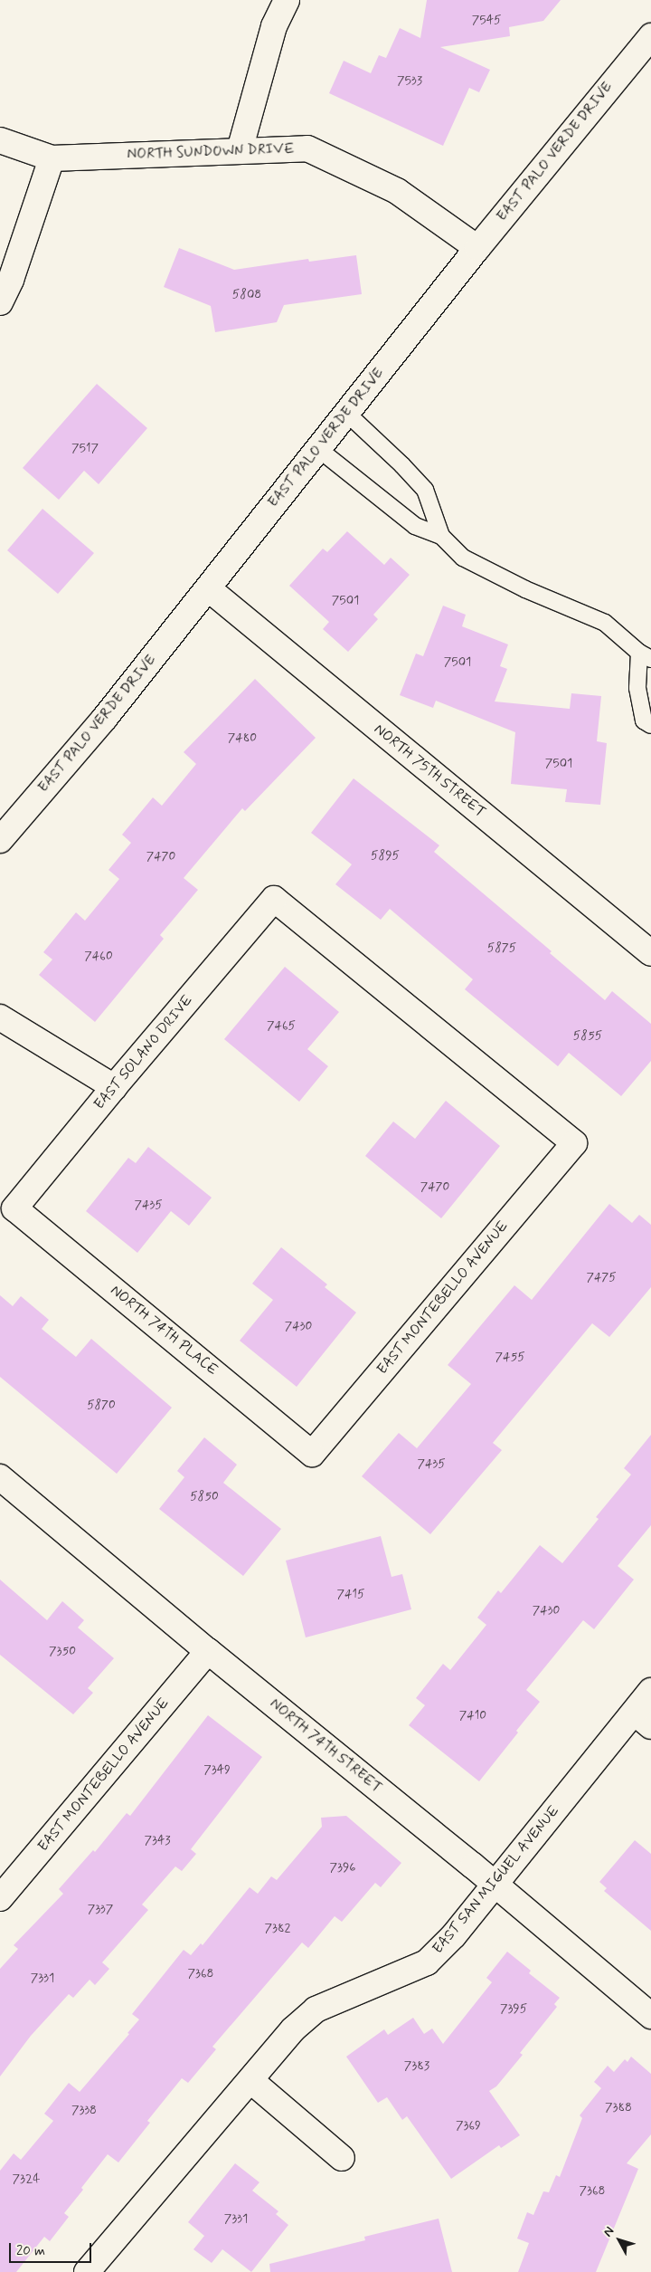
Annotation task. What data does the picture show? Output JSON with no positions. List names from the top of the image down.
{
  "streets": {
    "street": [
      "NORTH SUNDOWN DRIVE",
      "EAST PALO VERDE DRIVE",
      "NORTH 75TH STREET",
      "EAST SOLANO DRIVE",
      "EAST MONTEBELLO AVENUE",
      "NORTH 74TH PLACE",
      "NORTH 74TH STREET",
      "EAST SAN MIGUEL AVENUE"
    ]
  },
  "crossings": [
    ["NORTH SUNDOWN DRIVE", "EAST PALO VERDE DRIVE"],
    ["EAST PALO VERDE DRIVE", "NORTH 75TH STREET"],
    ["EAST SOLANO DRIVE", "EAST MONTEBELLO AVENUE"],
    ["EAST SOLANO DRIVE", "NORTH 74TH PLACE"],
    ["EAST MONTEBELLO AVENUE", "NORTH 74TH PLACE"],
    ["EAST MONTEBELLO AVENUE", "NORTH 74TH STREET"],
    ["NORTH 74TH STREET", "EAST SAN MIGUEL AVENUE"]
  ],
  "house_numbers": [
    "7545",
    "7533",
    "5808",
    "7517",
    "7501",
    "7501",
    "7480",
    "7501",
    "5895",
    "7470",
    "5875",
    "7460",
    "7465",
    "5855",
    "7470",
    "7435",
    "7475",
    "7430",
    "7455",
    "5870",
    "7435",
    "5850",
    "7415",
    "7430",
    "7350",
    "7410",
    "7349",
    "7343",
    "7396",
    "7337",
    "7382",
    "7368",
    "7331",
    "7395",
    "7383",
    "7388",
    "7338",
    "7369",
    "7324",
    "7368",
    "7331"
  ],
  "scale_bar": "20 m",
  "north": "top left"
}
